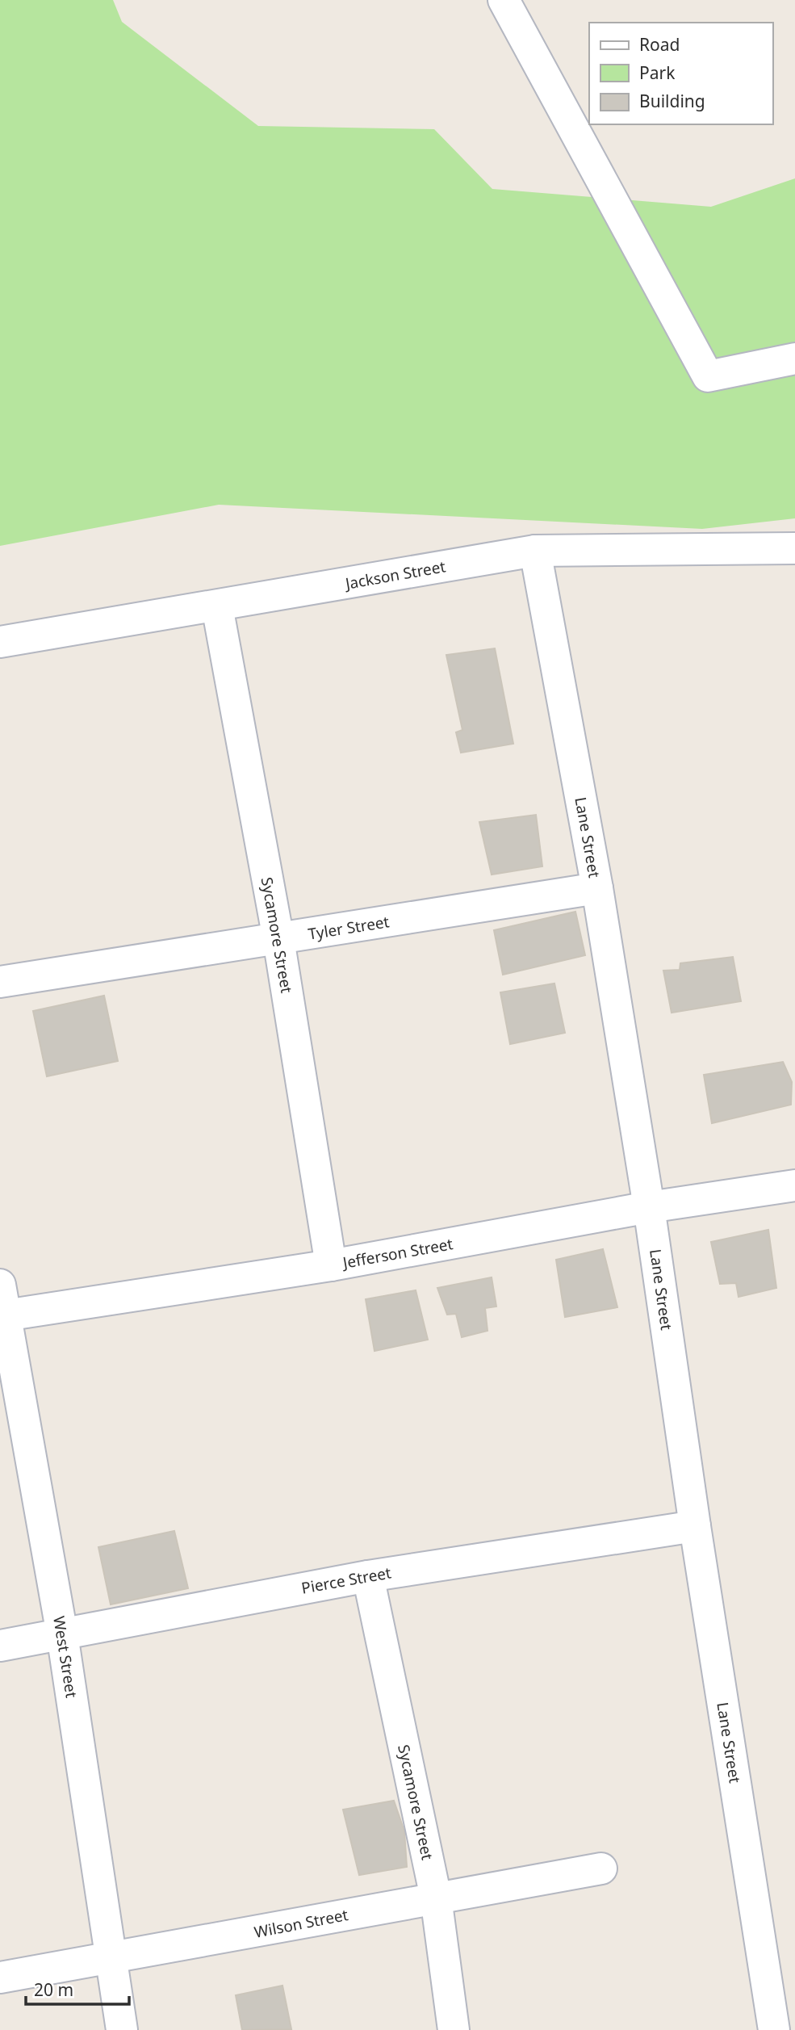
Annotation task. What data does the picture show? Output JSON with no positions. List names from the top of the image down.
{
  "streets": {
    "street": [
      "Jackson Street",
      "Lane Street",
      "Tyler Street",
      "Sycamore Street",
      "Jefferson Street",
      "Pierce Street",
      "West Street",
      "Wilson Street"
    ]
  },
  "crossings": [
    ["Jackson Street", "Lane Street"],
    ["Jackson Street", "Sycamore Street"],
    ["Lane Street", "Tyler Street"],
    ["Lane Street", "Jefferson Street"],
    ["Lane Street", "Pierce Street"],
    ["Tyler Street", "Sycamore Street"],
    ["Sycamore Street", "Jefferson Street"],
    ["Sycamore Street", "Pierce Street"],
    ["Sycamore Street", "Wilson Street"],
    ["Jefferson Street", "West Street"],
    ["Pierce Street", "West Street"],
    ["West Street", "Wilson Street"]
  ],
  "legend": ["Road", "Park", "Building"],
  "scale_bar": "20 m"
}
